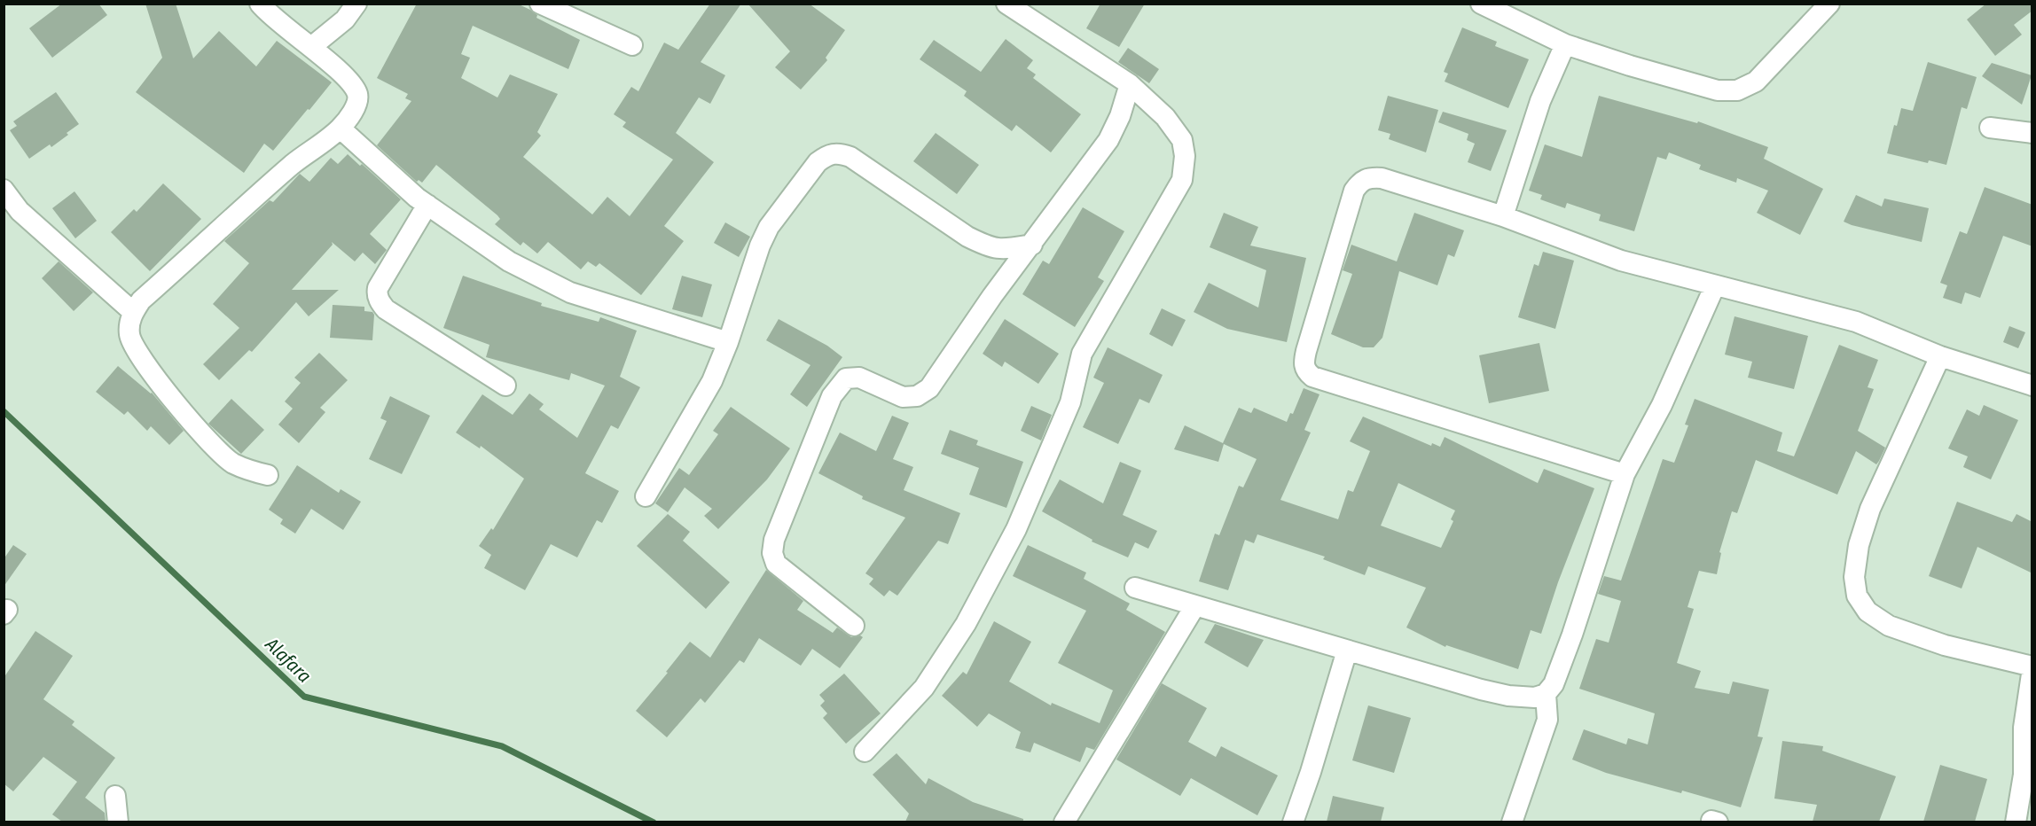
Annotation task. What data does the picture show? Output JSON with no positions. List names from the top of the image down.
{
  "water": ["Alafara"]
}
